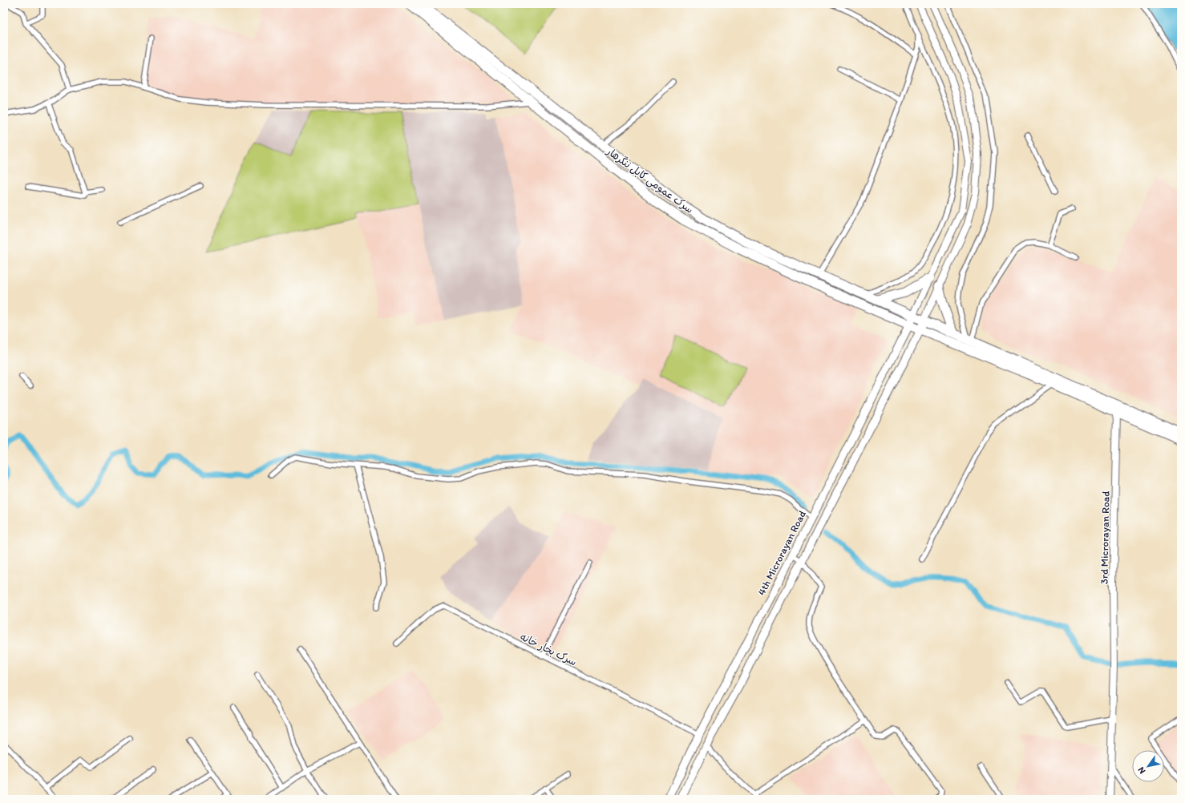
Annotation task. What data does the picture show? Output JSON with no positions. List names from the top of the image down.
{
  "streets": {
    "highway": ["سرک عمومی کابل ننگرهار"],
    "main road": ["3rd Microrayan Road", "4th Microrayan Road"],
    "street": ["سرک بخار خانه"]
  },
  "crossings": [
    ["سرک عمومی کابل ننگرهار", "3rd Microrayan Road"],
    ["سرک عمومی کابل ننگرهار", "4th Microrayan Road"],
    ["4th Microrayan Road", "سرک بخار خانه"]
  ],
  "north": "bottom left"
}
